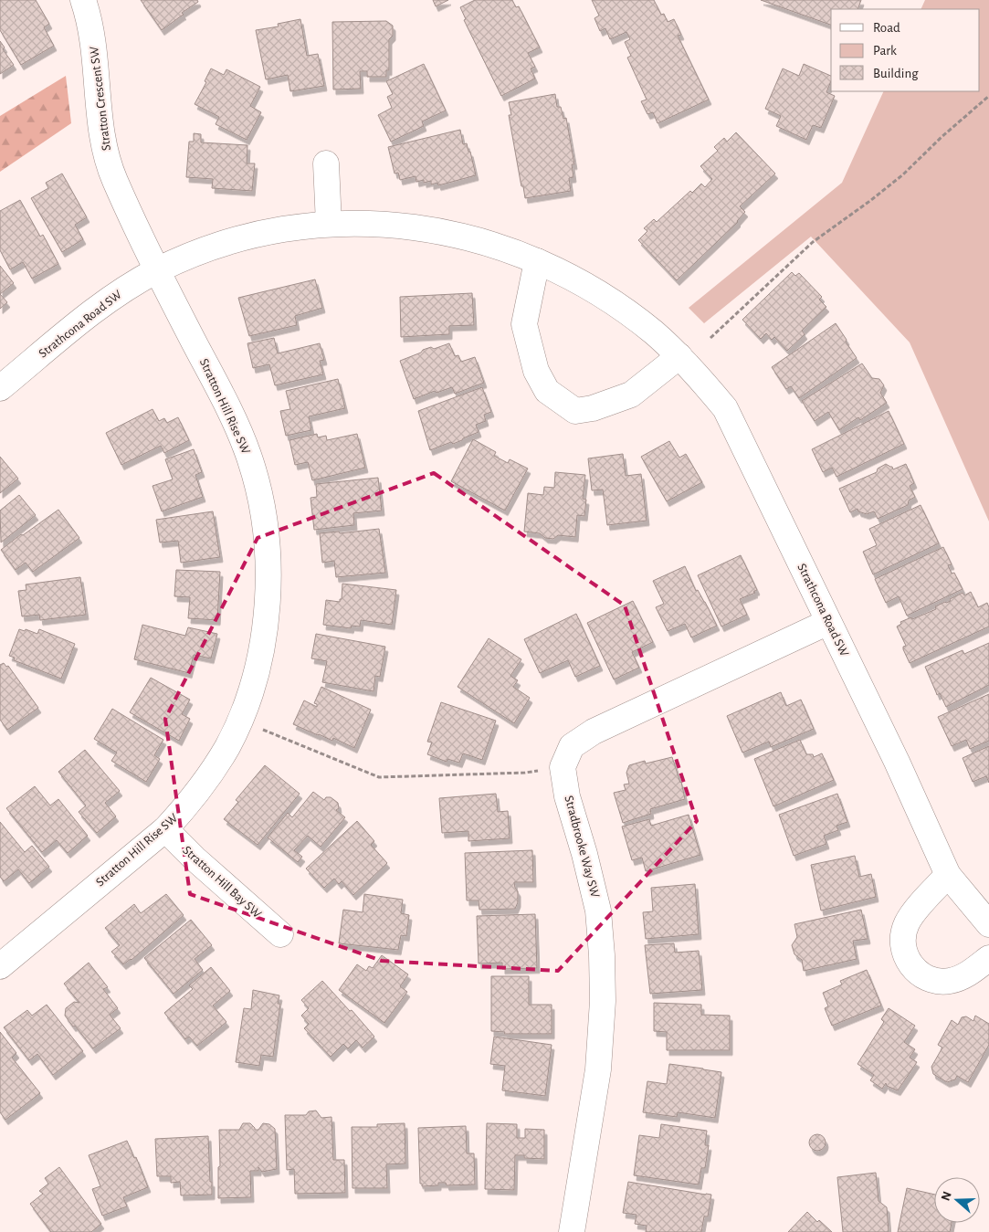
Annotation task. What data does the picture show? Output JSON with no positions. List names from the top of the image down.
{
  "streets": {
    "street": [
      "Stratton Crescent SW",
      "Strathcona Road SW",
      "Stratton Hill Rise SW",
      "Stradbrooke Way SW",
      "Stratton Hill Bay SW"
    ]
  },
  "crossings": [
    ["Stratton Crescent SW", "Strathcona Road SW"],
    ["Stratton Crescent SW", "Stratton Hill Rise SW"],
    ["Strathcona Road SW", "Stratton Hill Rise SW"],
    ["Stratton Hill Rise SW", "Stratton Hill Bay SW"]
  ],
  "legend": ["Road", "Park", "Building"],
  "north": "left"
}
